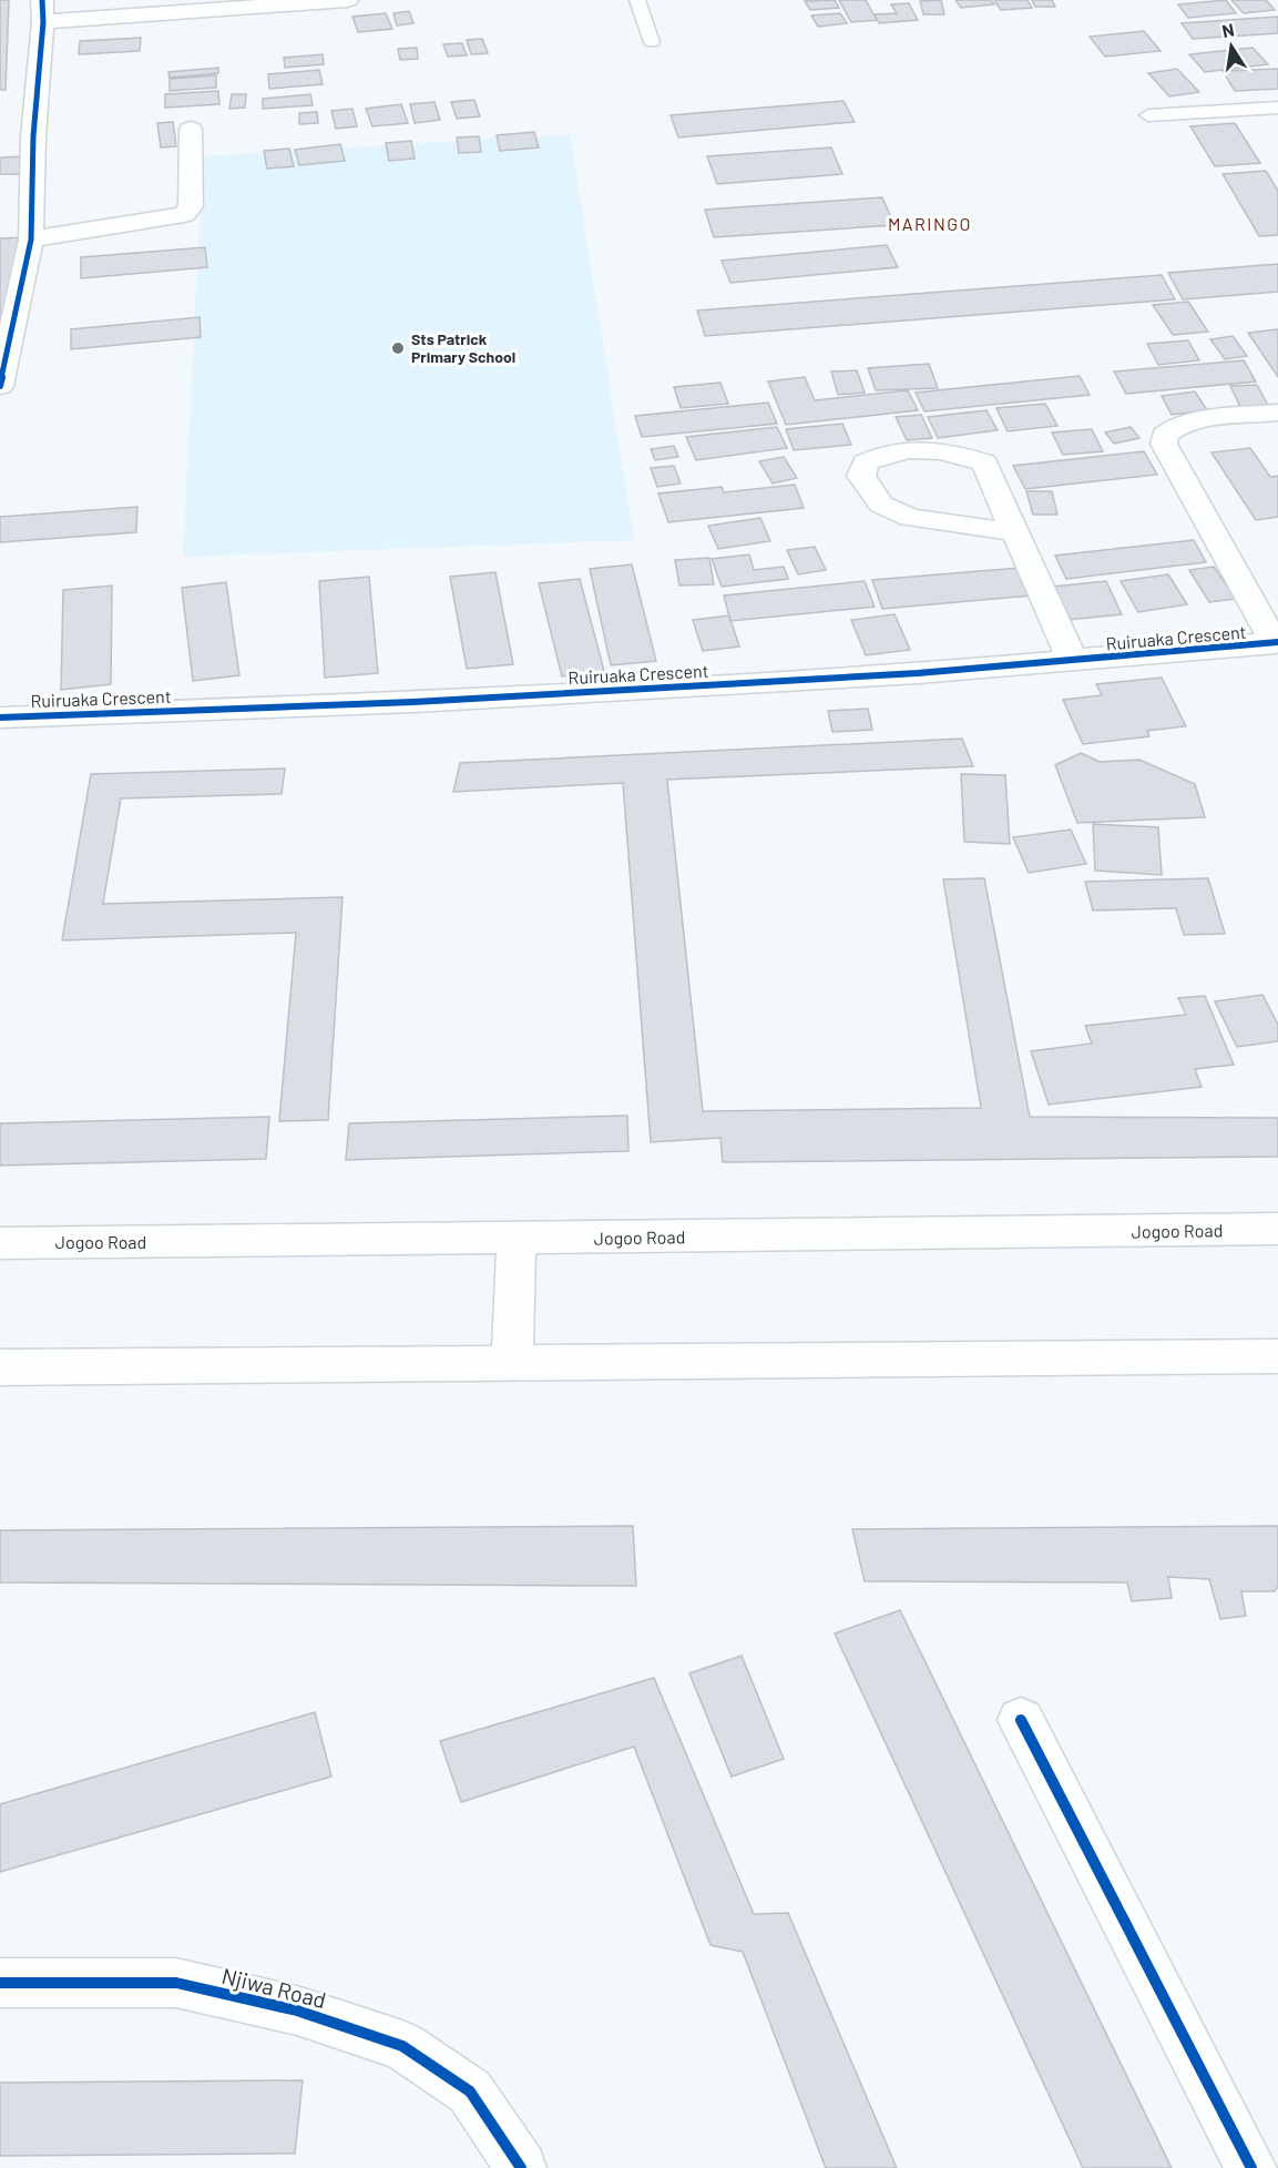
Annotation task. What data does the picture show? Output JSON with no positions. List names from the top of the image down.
{
  "streets": {
    "street": ["Ruiruaka Crescent", "Jogoo Road", "Njiwa Road"]
  },
  "districts": ["MARINGO"],
  "places": ["Sts Patrick Primary School"],
  "north": "top"
}
